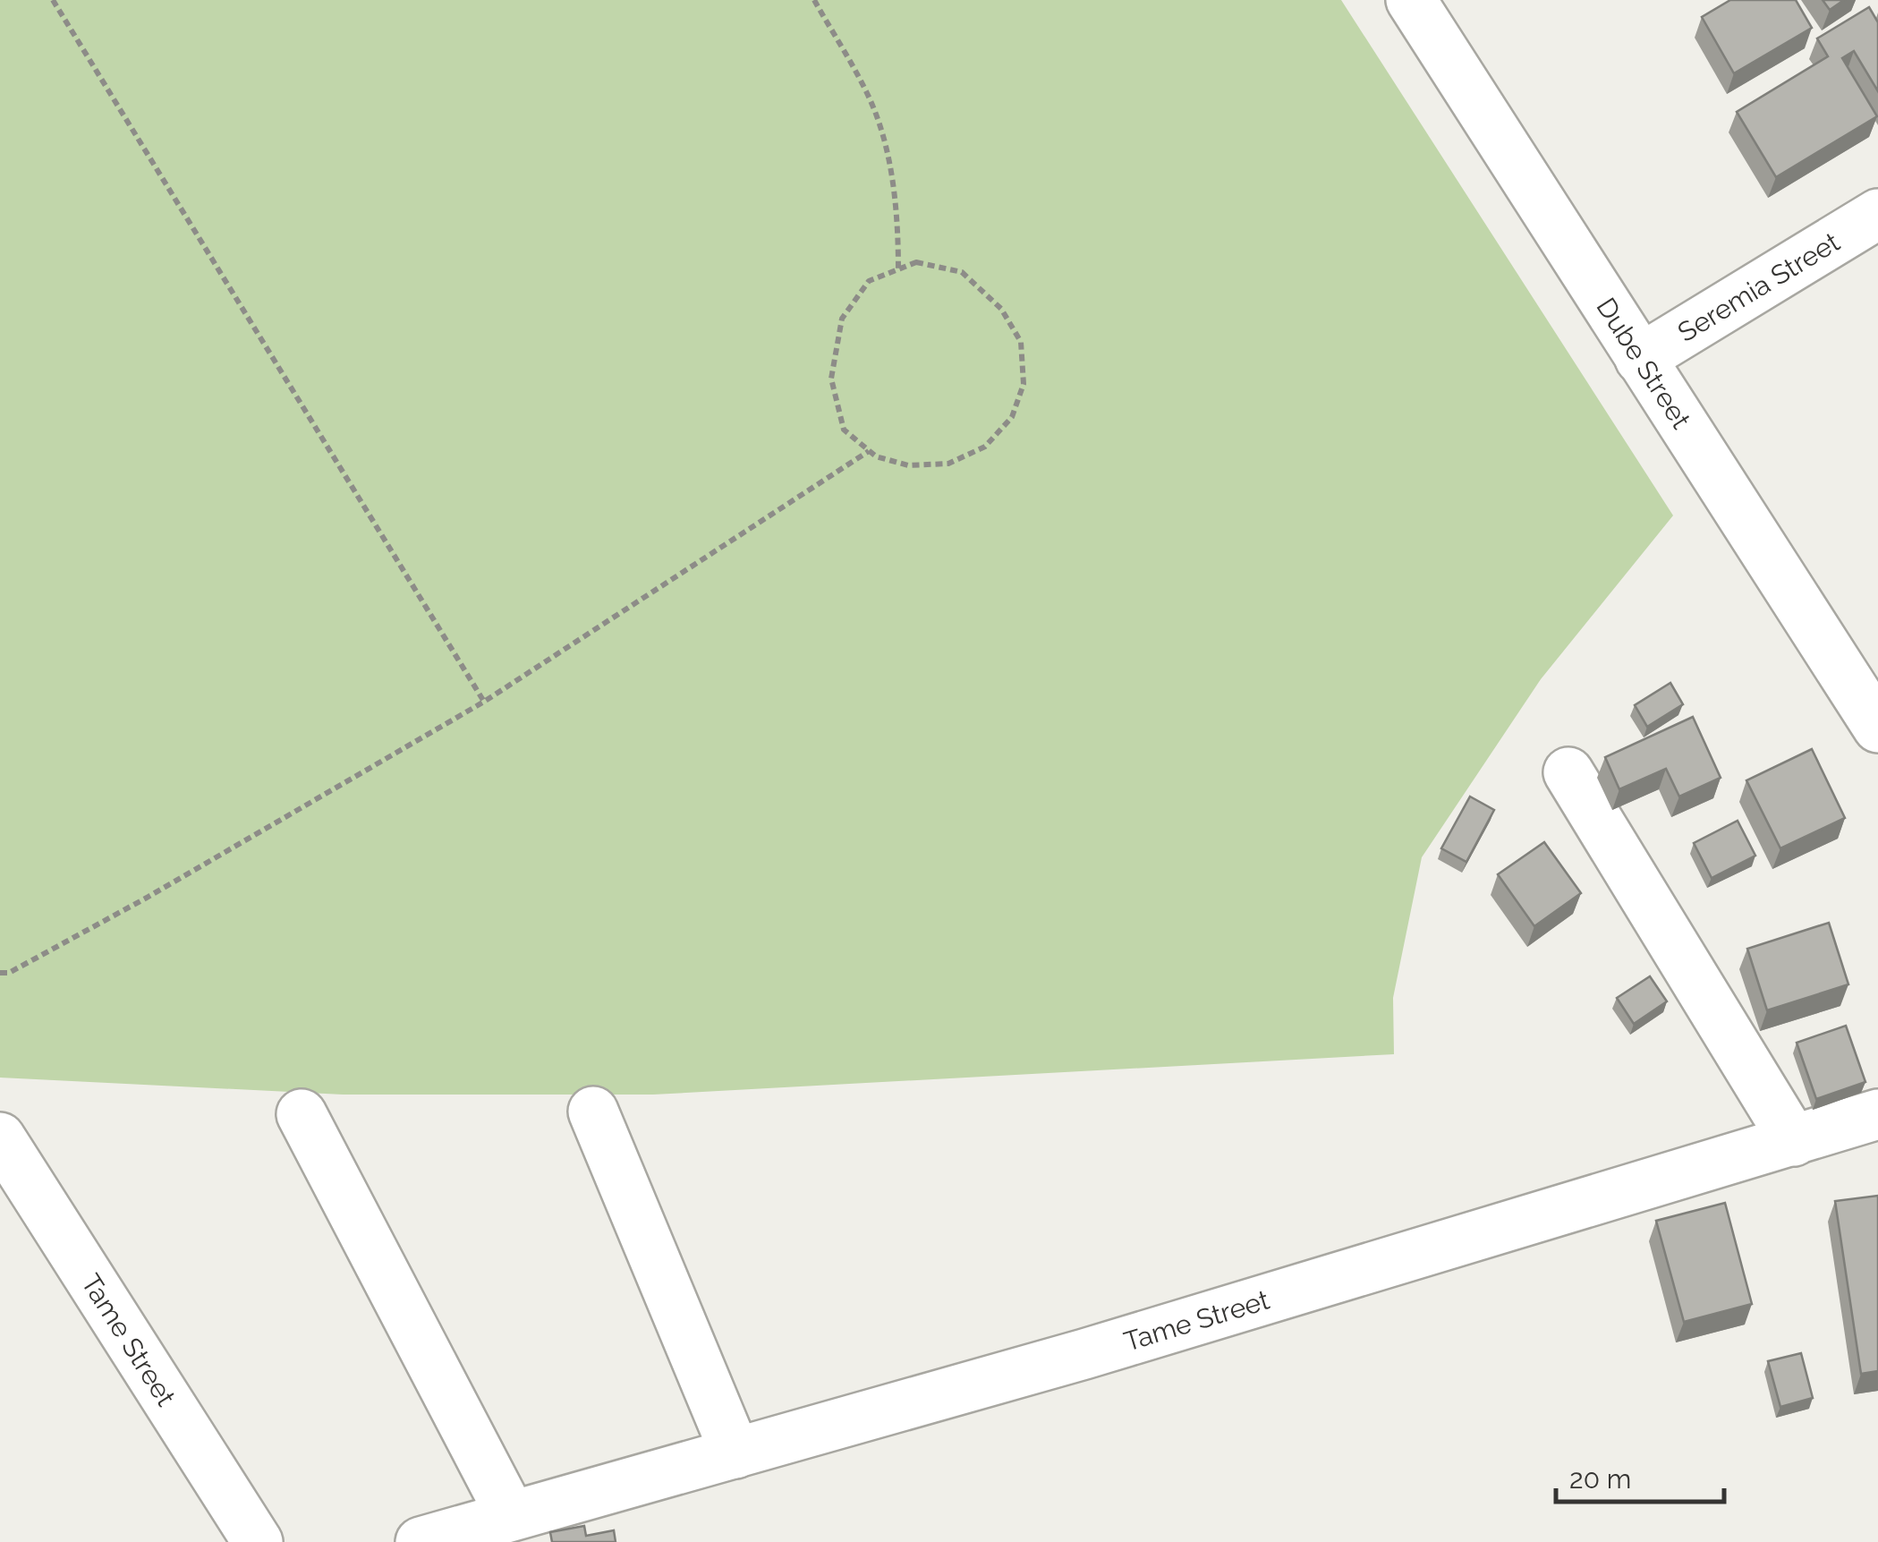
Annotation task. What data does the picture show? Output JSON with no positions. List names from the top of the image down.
{
  "streets": {
    "street": ["Seremia Street", "Dube Street", "Tame Street"]
  },
  "crossings": [
    ["Seremia Street", "Dube Street"]
  ],
  "scale_bar": "20 m"
}
